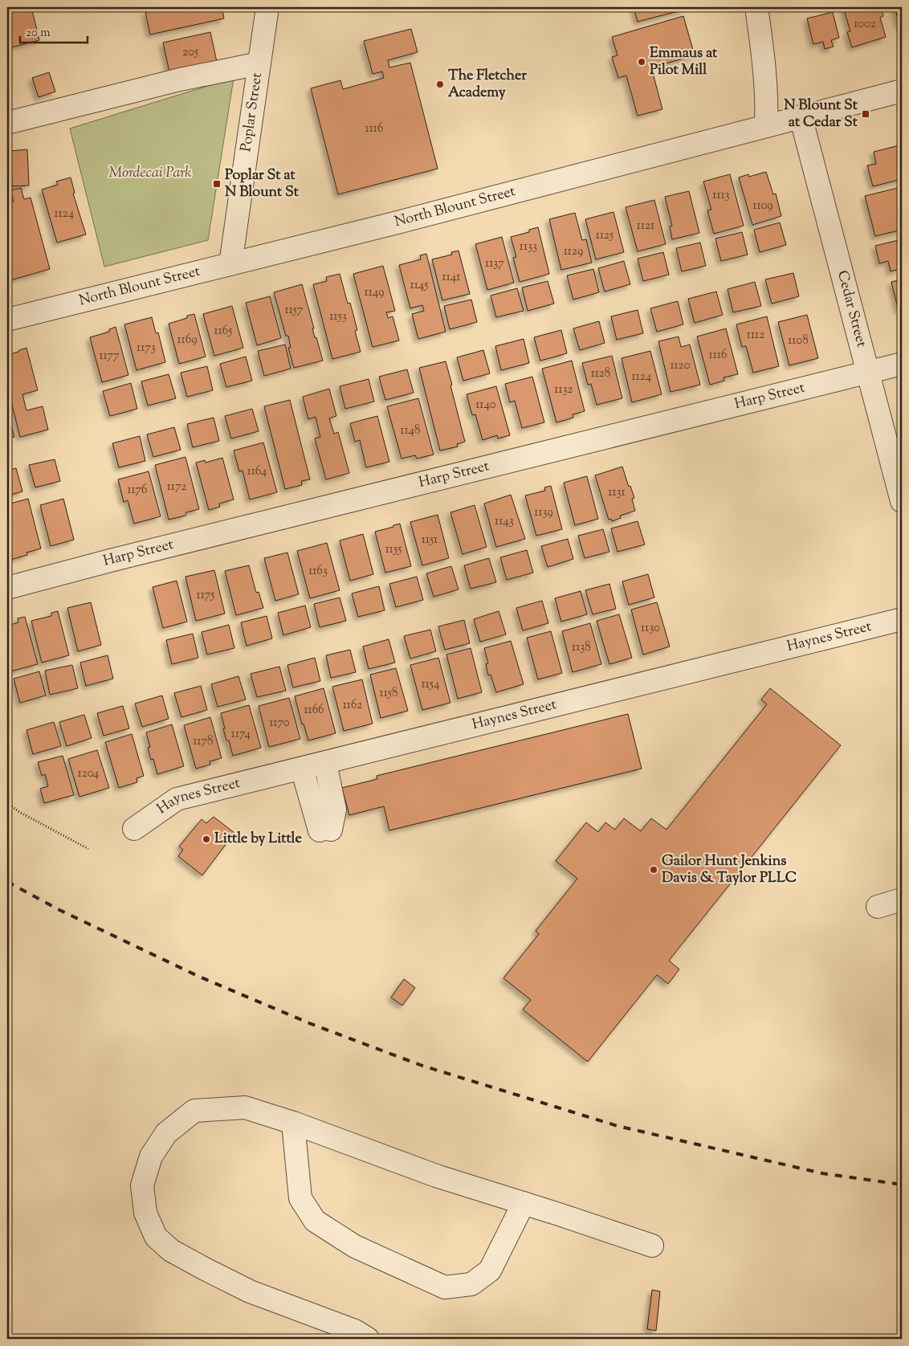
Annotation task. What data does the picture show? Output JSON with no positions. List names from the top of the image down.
{
  "streets": {
    "street": [
      "Poplar Street",
      "North Blount Street",
      "Cedar Street",
      "Harp Street",
      "Haynes Street"
    ]
  },
  "crossings": [
    ["Poplar Street", "North Blount Street"],
    ["North Blount Street", "Cedar Street"],
    ["Cedar Street", "Harp Street"]
  ],
  "parks": ["Mordecai Park"],
  "places": {
    "other": [
      "Emmaus at Pilot Mill",
      "The Fletcher Academy",
      "Little by Little",
      "Gailor Hunt Jenkins Davis & Taylor PLLC"
    ],
    "transit": ["N Blount St at Cedar St", "Poplar St at N Blount St"]
  },
  "house_numbers": [
    "1002",
    "205",
    "1116",
    "1113",
    "1109",
    "1124",
    "1121",
    "1125",
    "1133",
    "1129",
    "1137",
    "1141",
    "1145",
    "1149",
    "1157",
    "1153",
    "1165",
    "1112",
    "1169",
    "1108",
    "1173",
    "1116",
    "1177",
    "1120",
    "1128",
    "1124",
    "1132",
    "1140",
    "1148",
    "1164",
    "1172",
    "1176",
    "1131",
    "1139",
    "1143",
    "1151",
    "1155",
    "1163",
    "1175",
    "1130",
    "1138",
    "1154",
    "1158",
    "1162",
    "1166",
    "1170",
    "1174",
    "1178",
    "1204"
  ],
  "scale_bar": "20 m"
}
